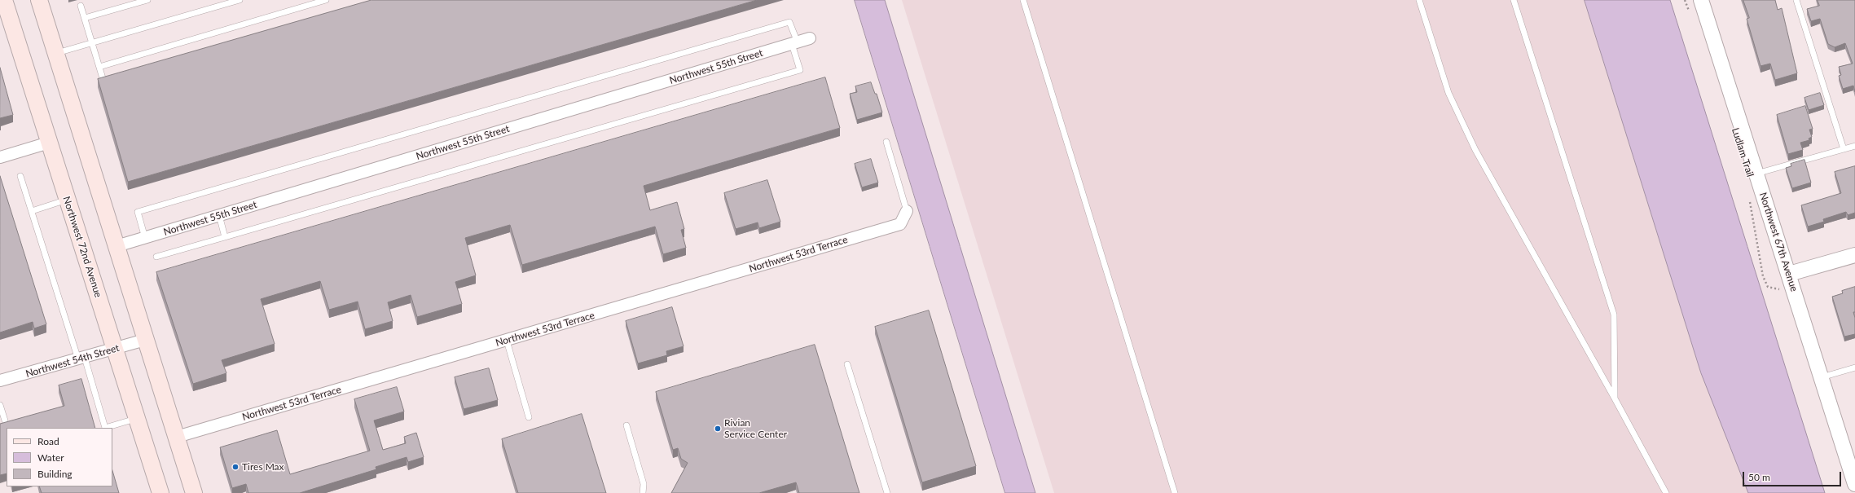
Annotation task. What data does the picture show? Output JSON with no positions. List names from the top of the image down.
{
  "streets": {
    "main road": ["Northwest 72nd Avenue"],
    "street": [
      "Northwest 55th Street",
      "Northwest 67th Avenue",
      "Northwest 53rd Terrace",
      "Northwest 54th Street"
    ]
  },
  "crossings": [
    ["Northwest 72nd Avenue", "Northwest 54th Street"]
  ],
  "places": ["Rivian Service Center", "Tires Max"],
  "legend": ["Road", "Water", "Building"],
  "scale_bar": "50 m"
}
